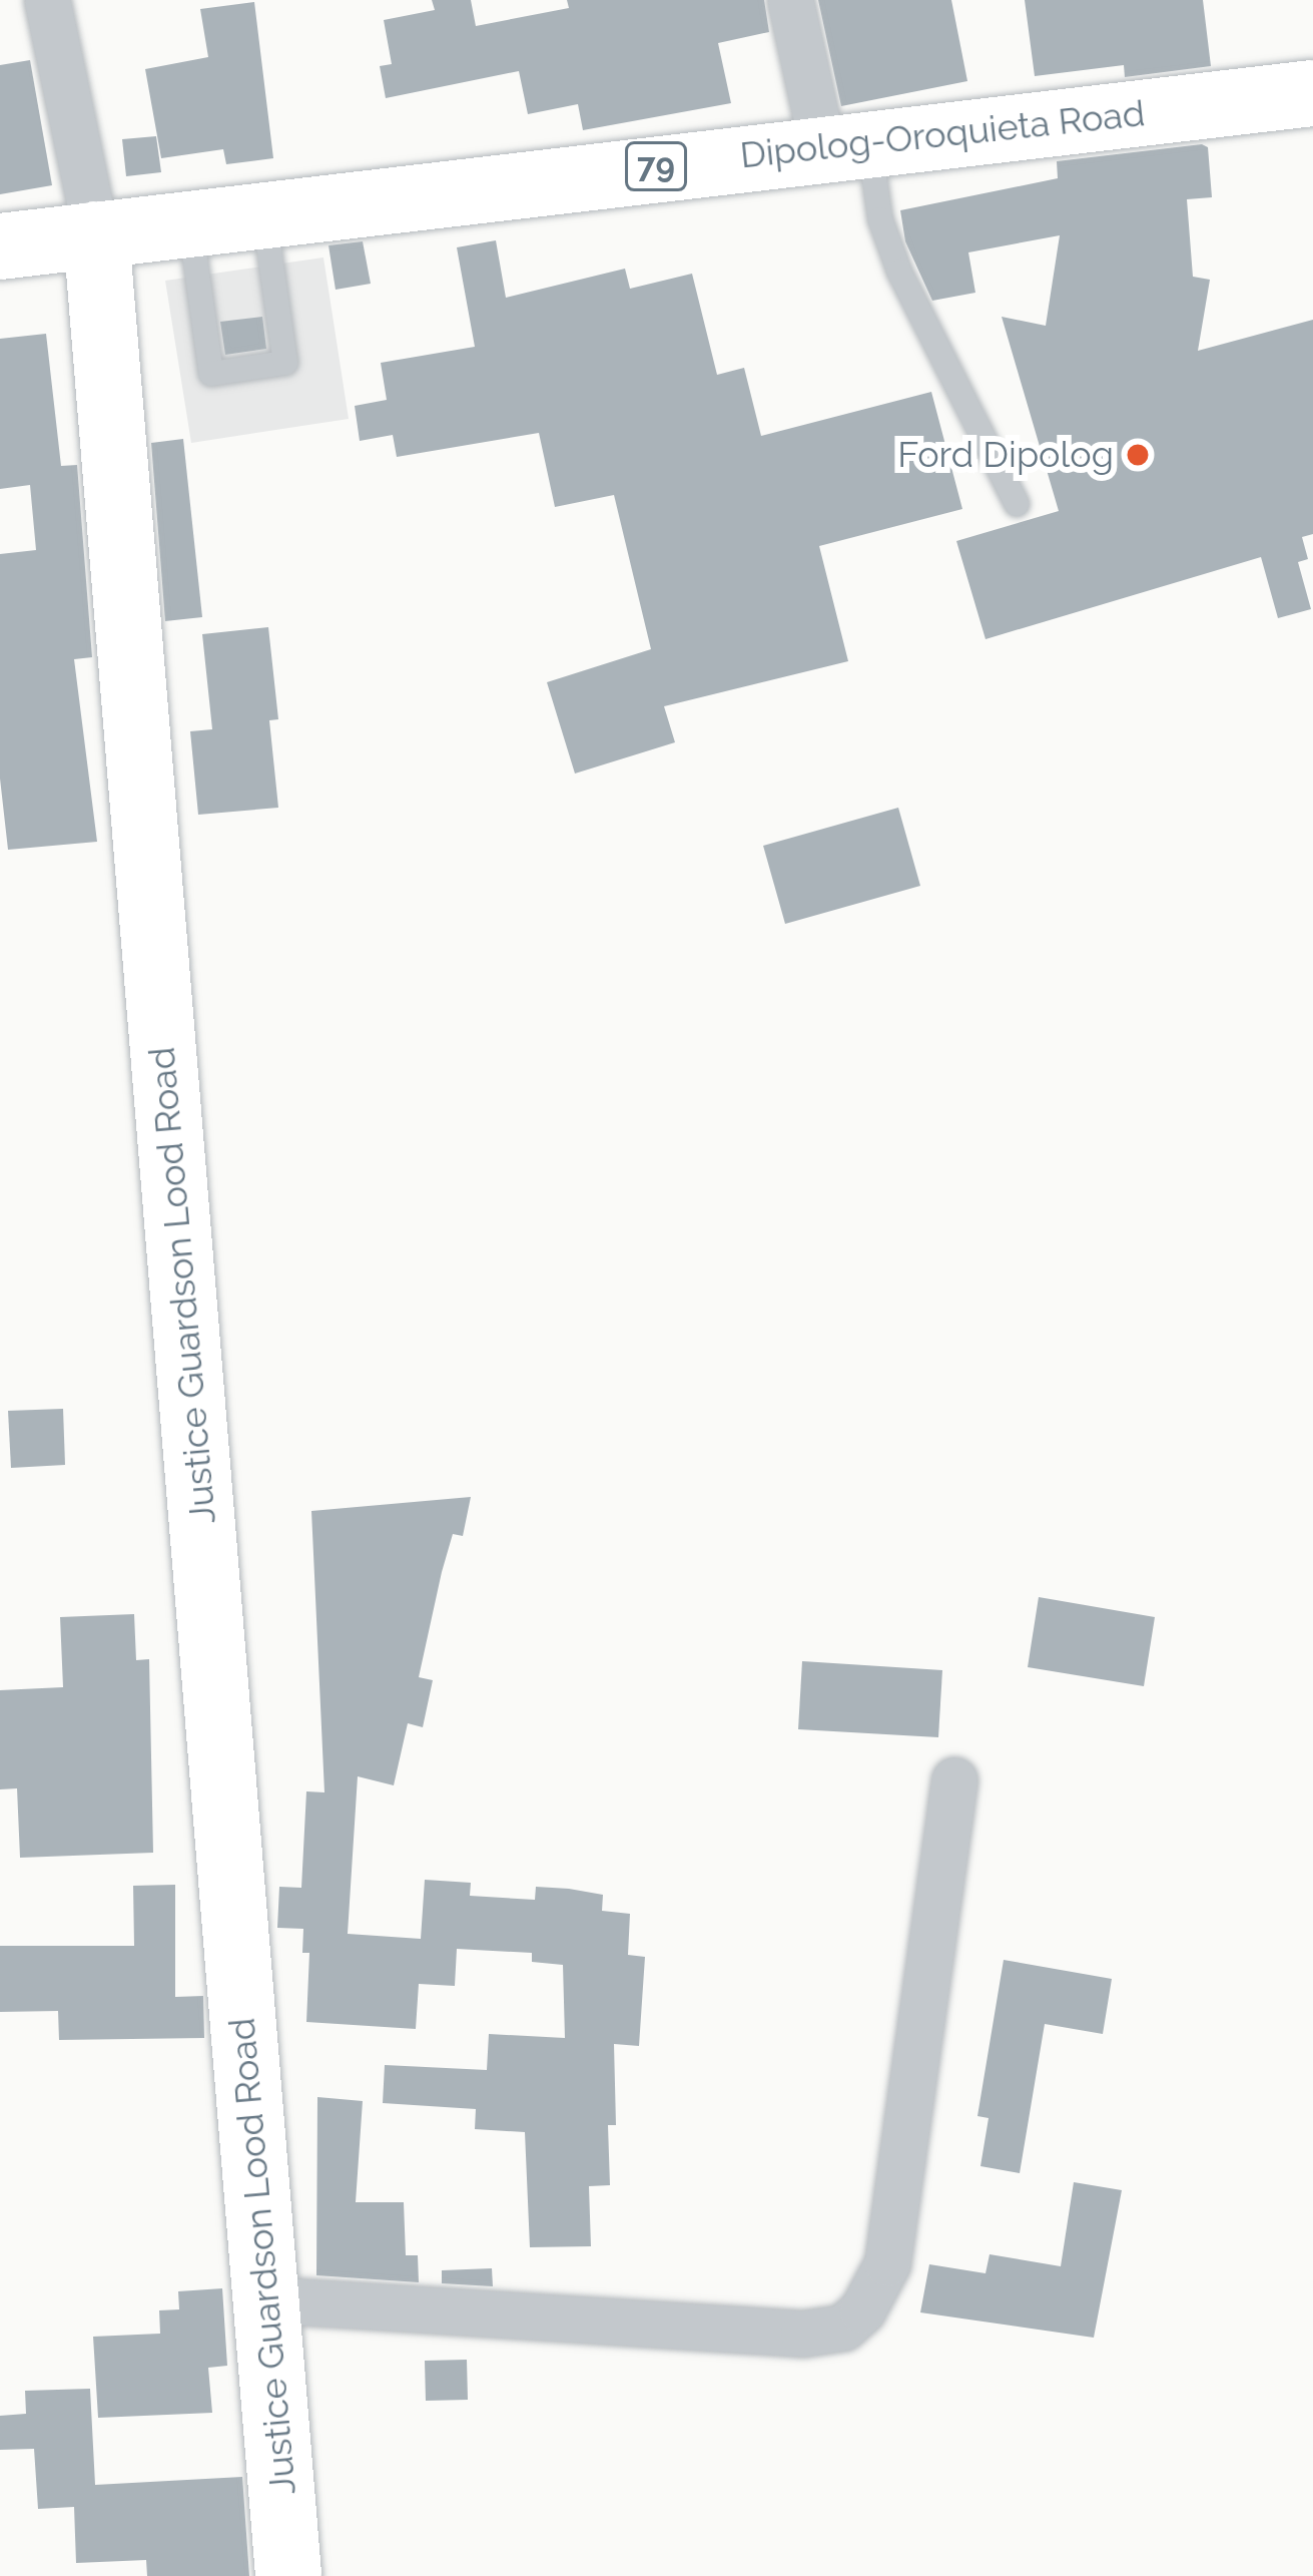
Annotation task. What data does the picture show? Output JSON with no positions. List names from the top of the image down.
{
  "streets": {
    "main road": ["Dipolog-Oroquieta Road", "79", "Justice Guardson Lood Road"]
  },
  "crossings": [
    ["Dipolog-Oroquieta Road", "Justice Guardson Lood Road"]
  ],
  "places": ["Ford Dipolog"]
}
